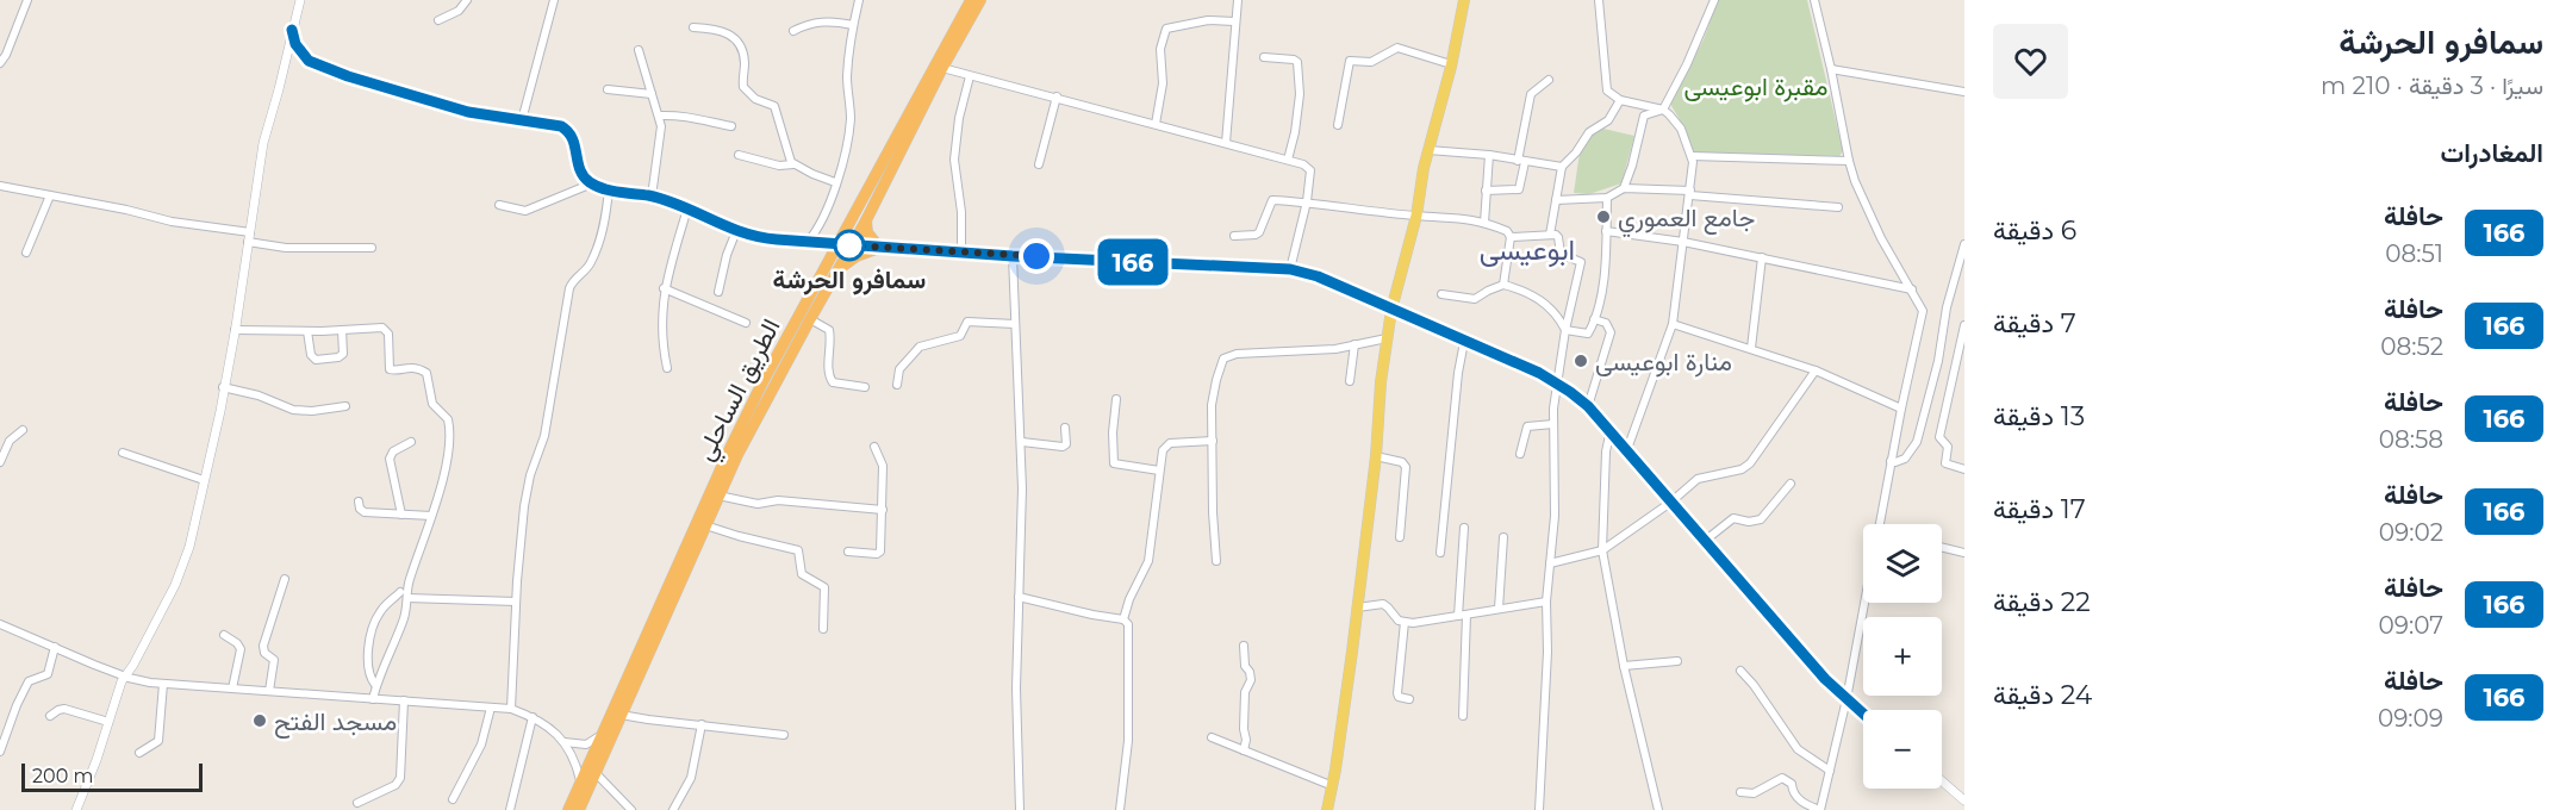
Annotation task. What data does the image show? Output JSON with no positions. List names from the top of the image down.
{
  "streets": {
    "highway": ["الطريق الساحلي"]
  },
  "districts": ["ابوعيسى"],
  "parks": ["مقبرة ابوعيسى"],
  "places": [
    "جامع العموري",
    "سمافرو الحرشة",
    "منارة ابوعيسى",
    "مسجد الفتح"
  ],
  "lines": ["bus line 166"],
  "scale_bar": "200 m",
  "page": {
    "heading": [
      ["سمافرو الحرشة", "سيرًا · 3 دقيقة · 210 m"],
      "المغادرات"
    ],
    "on_map": "166",
    "list": [
      {
        "mark": "166",
        "name": "حافلة",
        "note": "08:51",
        "value": "6 دقيقة"
      },
      {
        "mark": "166",
        "name": "حافلة",
        "note": "08:52",
        "value": "7 دقيقة"
      },
      {
        "mark": "166",
        "name": "حافلة",
        "note": "08:58",
        "value": "13 دقيقة"
      },
      {
        "mark": "166",
        "name": "حافلة",
        "note": "09:02",
        "value": "17 دقيقة"
      },
      {
        "mark": "166",
        "name": "حافلة",
        "note": "09:07",
        "value": "22 دقيقة"
      },
      {
        "mark": "166",
        "name": "حافلة",
        "note": "09:09",
        "value": "24 دقيقة"
      }
    ],
    "map_buttons": ["+", "−"],
    "scale": "200 m"
  }
}
